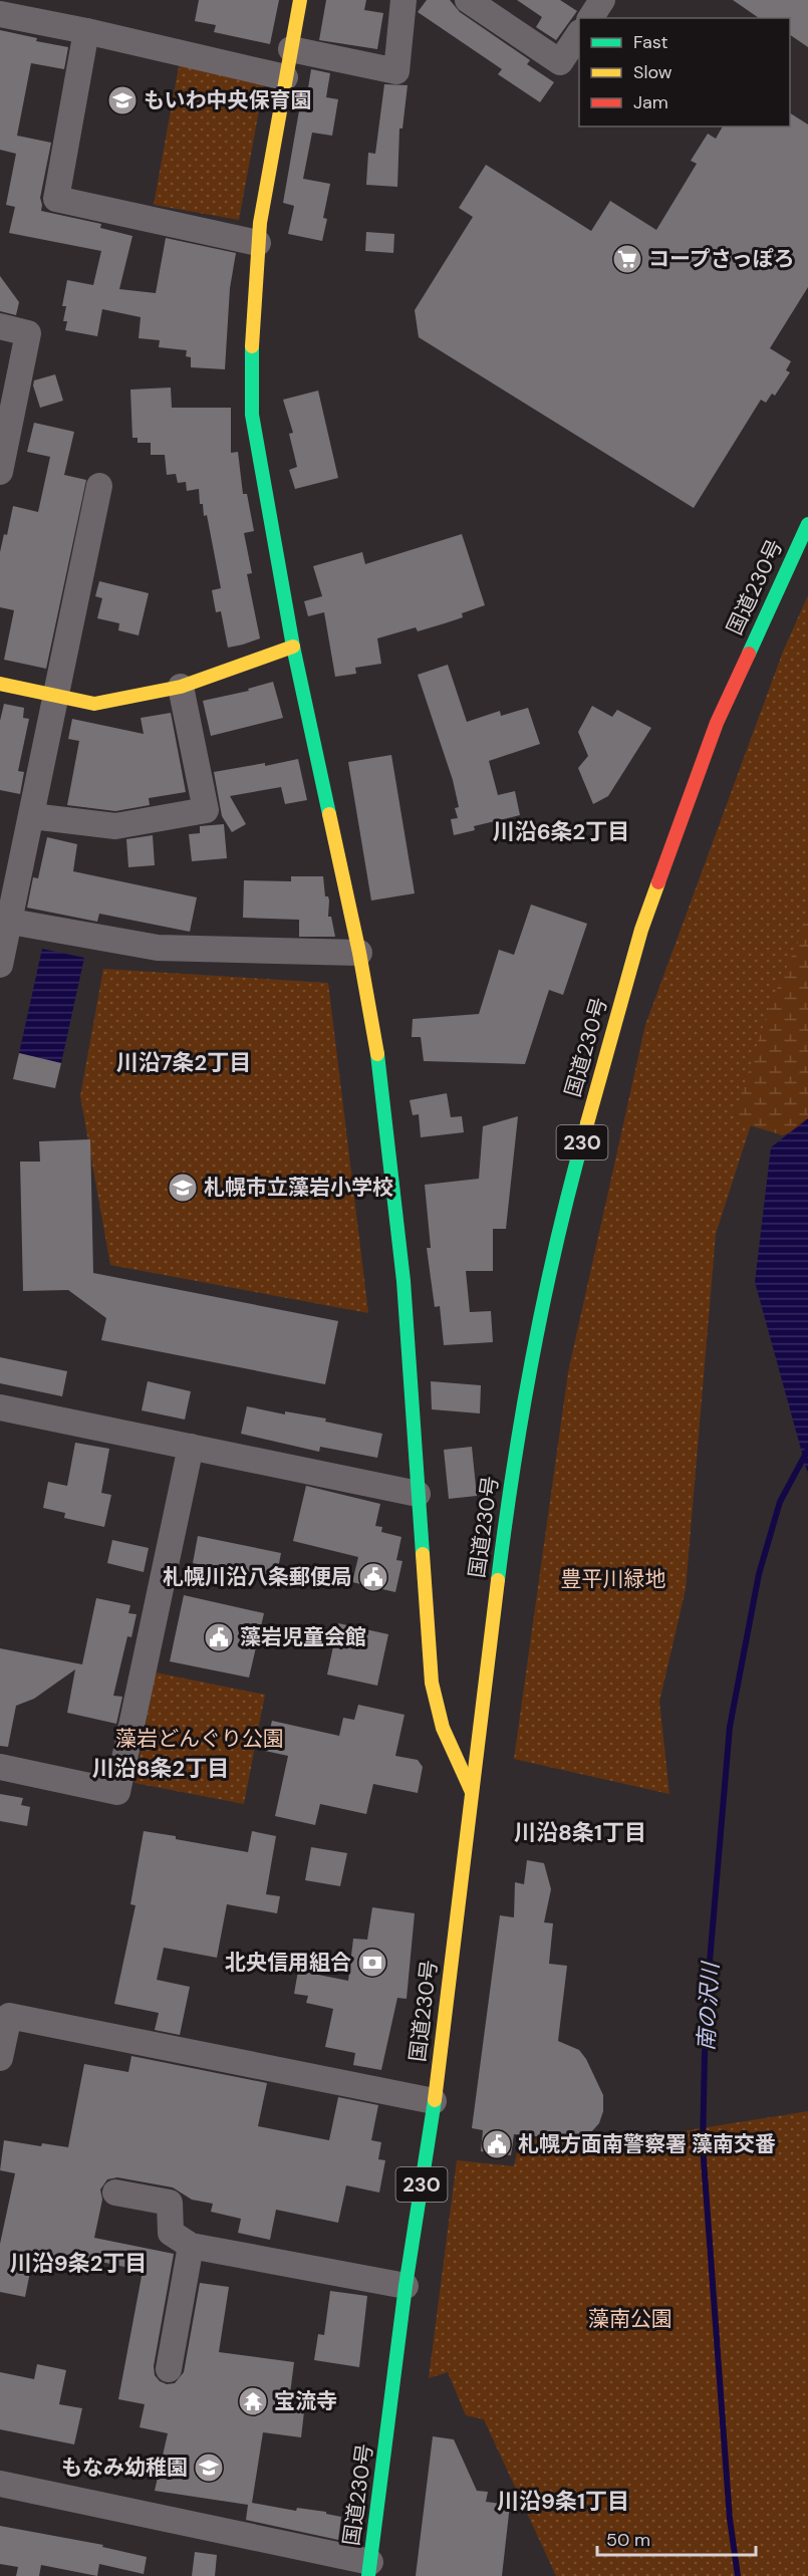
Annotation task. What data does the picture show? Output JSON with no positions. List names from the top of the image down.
{
  "streets": {
    "main road": ["国道230号", "230"]
  },
  "districts": [
    "川沿6条2丁目",
    "川沿7条2丁目",
    "川沿8条2丁目",
    "川沿8条1丁目",
    "川沿9条2丁目",
    "川沿9条1丁目"
  ],
  "water": ["南の沢川"],
  "parks": ["豊平川緑地", "藻岩どんぐり公園", "藻南公園"],
  "places": {
    "school or university": ["もいわ中央保育園", "札幌市立藻岩小学校", "もなみ幼稚園"],
    "supermarket": ["コープさっぽろ"],
    "public building": ["札幌川沿八条郵便局", "藻岩児童会館", "札幌方面南警察署 藻南交番"],
    "bank": ["北央信用組合"],
    "temple": ["宝流寺"]
  },
  "legend": ["Fast", "Slow", "Jam"],
  "scale_bar": "50 m"
}
